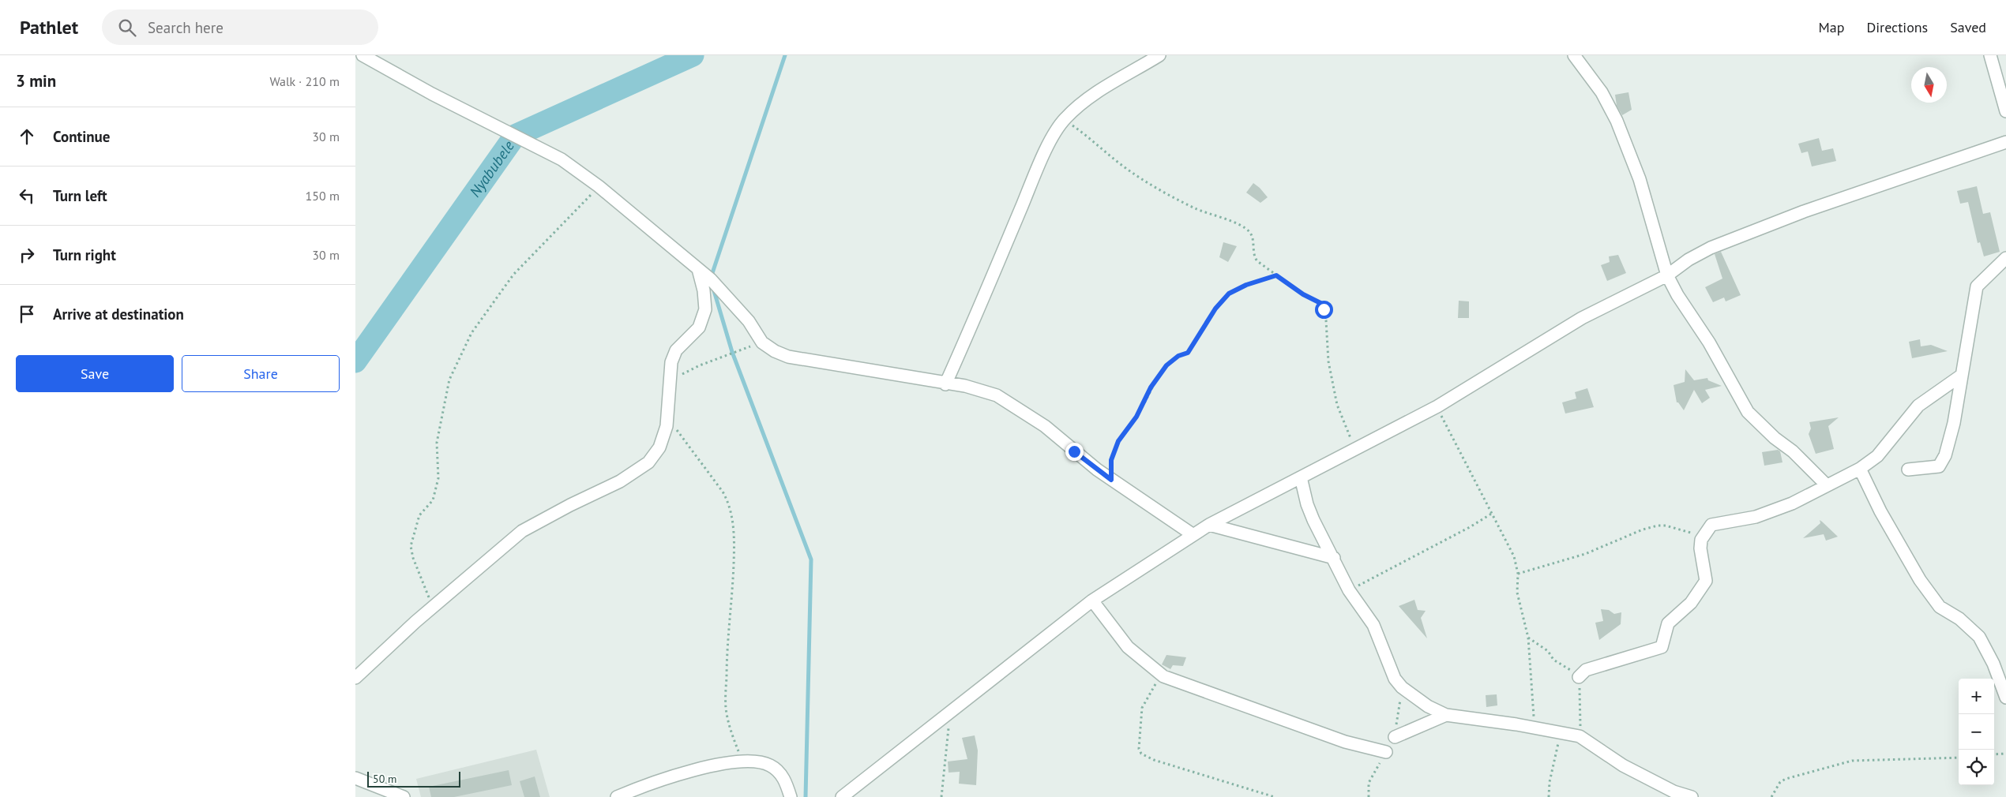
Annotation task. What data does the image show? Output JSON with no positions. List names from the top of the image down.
{
  "water": ["Nyabubele"],
  "scale_bar": "50 m",
  "north": "bottom",
  "page": {
    "header": "Pathlet",
    "search": "Search here",
    "nav": ["Map", "Directions", "Saved"],
    "heading": ["3 min", "Walk · 210 m"],
    "list": [
      ["Continue", "30 m"],
      ["Turn left", "150 m"],
      ["Turn right", "30 m"],
      "Arrive at destination"
    ],
    "buttons": ["Save", "Share"],
    "map_buttons": ["+", "−"],
    "scale": "50 m"
  }
}
